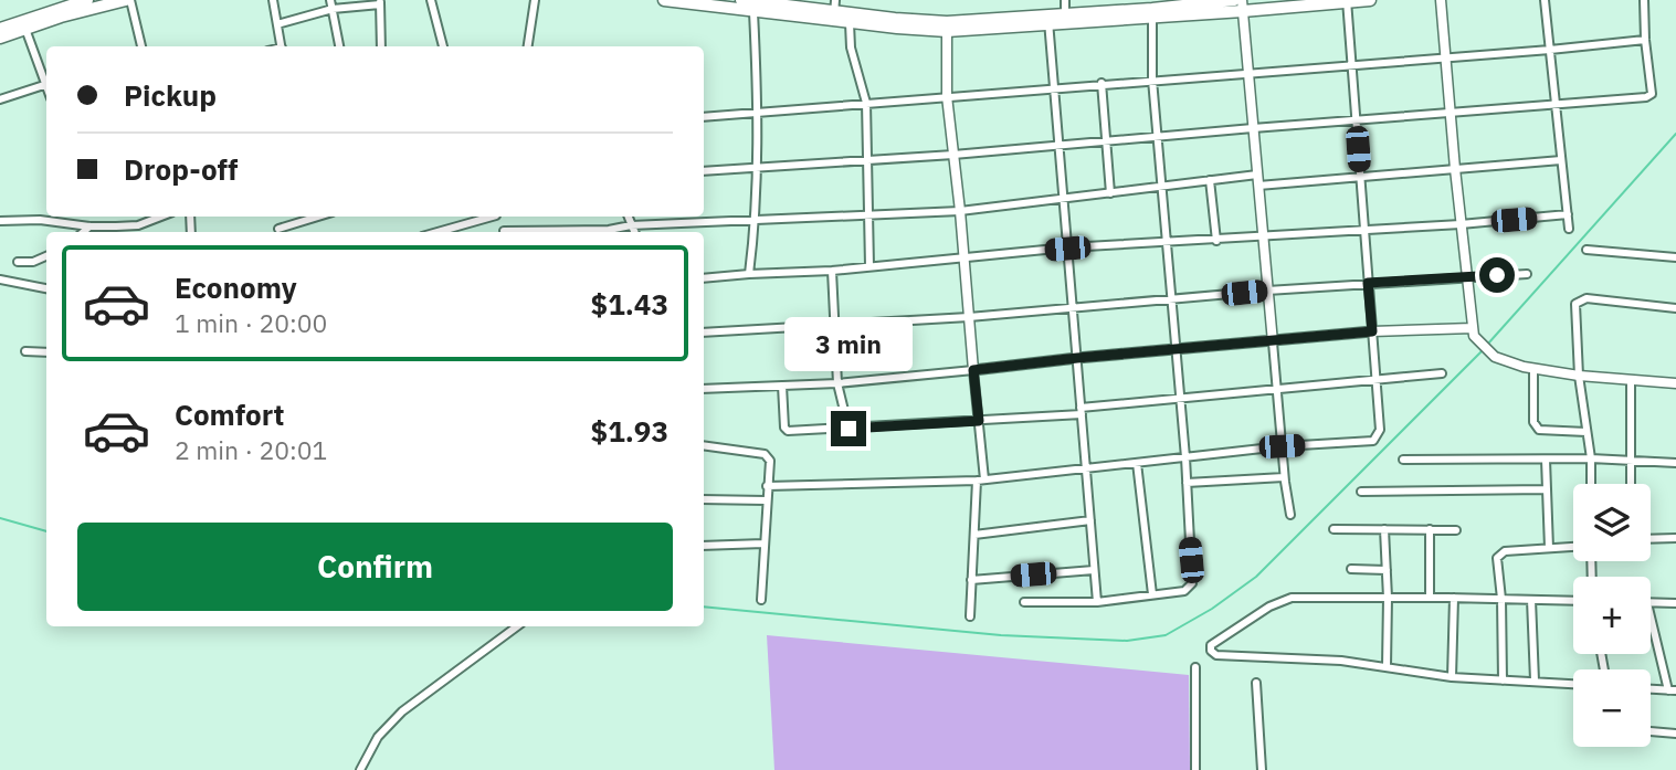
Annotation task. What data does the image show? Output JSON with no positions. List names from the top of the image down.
{
  "page": {
    "banner": ["Pickup", "Drop-off"],
    "list": [
      {
        "name": "Economy",
        "note": "1 min · 20:00",
        "value": "$1.43"
      },
      {
        "name": "Comfort",
        "note": "2 min · 20:01",
        "value": "$1.93"
      }
    ],
    "bubble": "3 min",
    "map_buttons": ["+", "−"],
    "buttons": "Confirm"
  }
}
